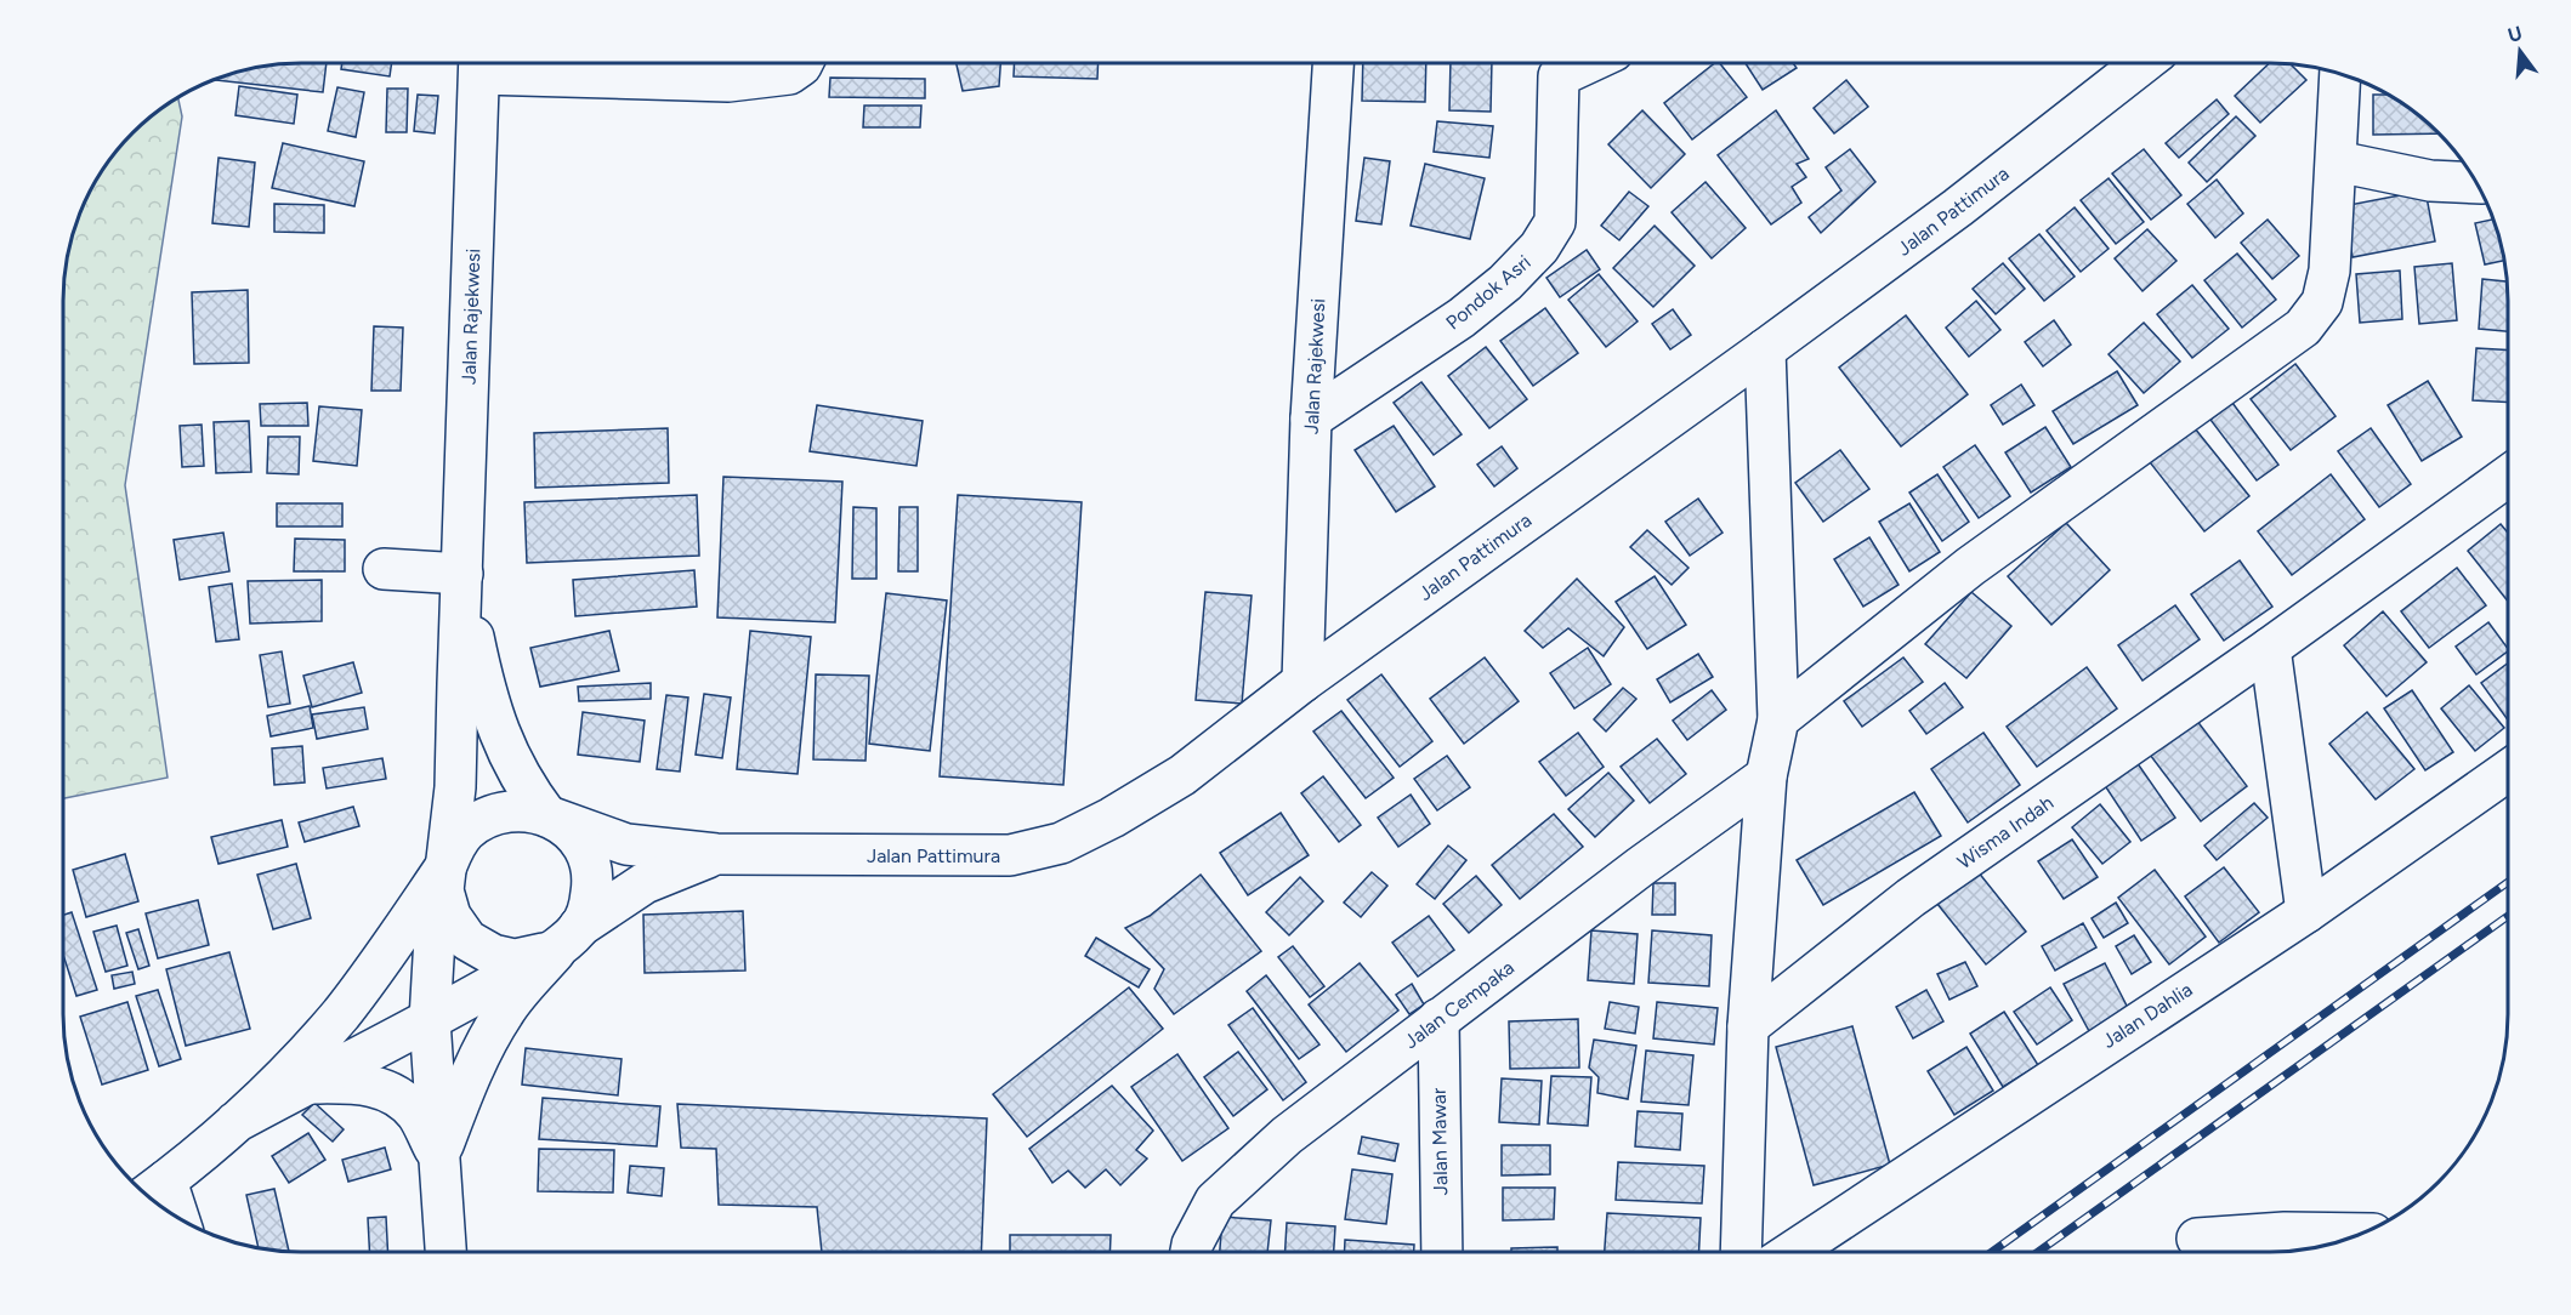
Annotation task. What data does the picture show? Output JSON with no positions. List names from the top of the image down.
{
  "streets": {
    "main road": [
      "Jalan Pattimura",
      "Pondok Asri",
      "Jalan Rajekwesi",
      "Wisma Indah",
      "Jalan Cempaka",
      "Jalan Dahlia",
      "Jalan Mawar"
    ]
  },
  "crossings": [
    ["Jalan Pattimura", "Jalan Rajekwesi"],
    ["Pondok Asri", "Jalan Rajekwesi"],
    ["Jalan Cempaka", "Jalan Mawar"]
  ],
  "north": "top"
}
